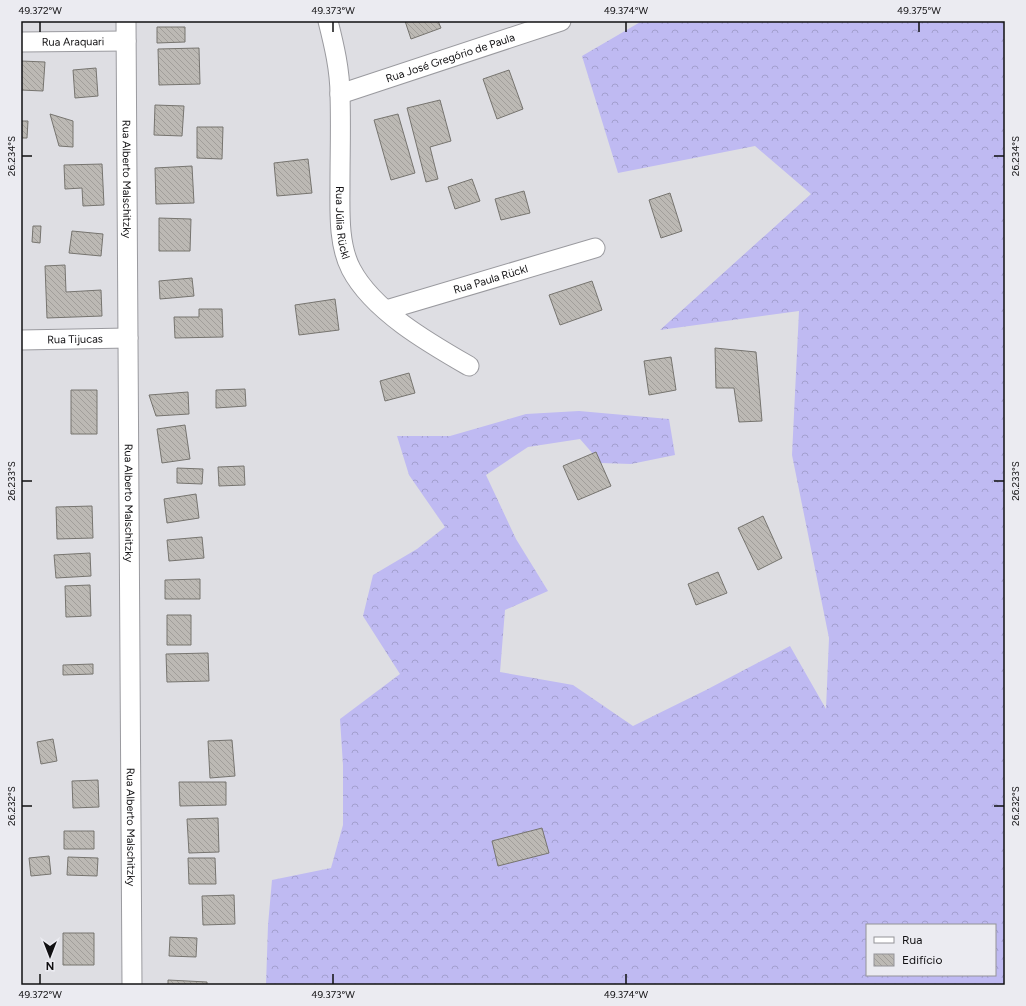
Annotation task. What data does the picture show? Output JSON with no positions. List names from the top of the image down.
{
  "streets": {
    "street": [
      "Rua Araquari",
      "Rua José Gregório de Paula",
      "Rua Alberto Malschitzky",
      "Rua Júlia Rückl",
      "Rua Paula Rückl",
      "Rua Tijucas"
    ]
  },
  "crossings": [
    ["Rua Araquari", "Rua Alberto Malschitzky"],
    ["Rua José Gregório de Paula", "Rua Júlia Rückl"],
    ["Rua Alberto Malschitzky", "Rua Tijucas"],
    ["Rua Júlia Rückl", "Rua Paula Rückl"]
  ],
  "legend": ["Rua", "Edifício"],
  "north": "bottom",
  "coordinates": [
    "49.372°W",
    "49.373°W",
    "49.374°W",
    "49.375°W",
    "26.234°S",
    "26.233°S",
    "26.232°S"
  ]
}
